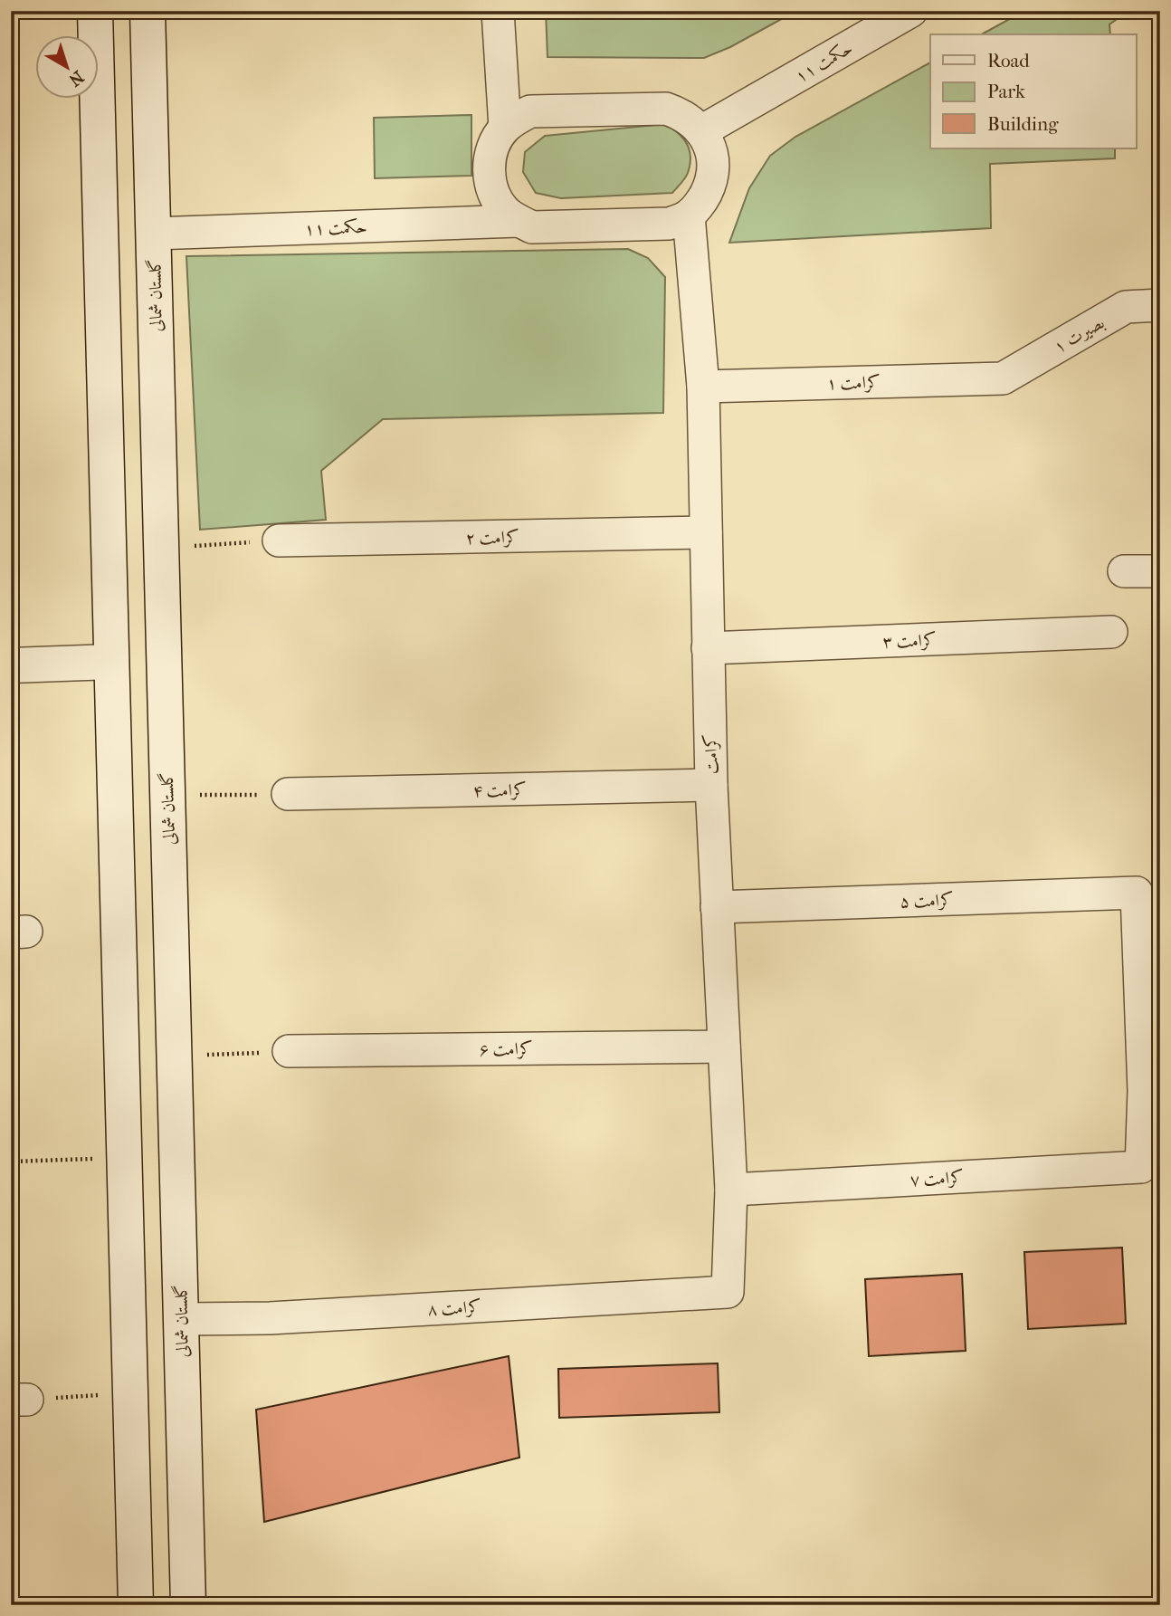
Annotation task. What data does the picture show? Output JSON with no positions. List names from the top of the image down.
{
  "streets": {
    "main road": ["گلستان شمالی"],
    "street": [
      "حکمت ۱۱",
      "بصیرت ۱",
      "کرامت ۱",
      "کرامت ۲",
      "کرامت ۳",
      "کرامت",
      "کرامت ۴",
      "کرامت ۵",
      "کرامت ۶",
      "کرامت ۷",
      "کرامت ۸"
    ]
  },
  "crossings": [
    ["حکمت ۱۱", "گلستان شمالی"],
    ["حکمت ۱۱", "کرامت"],
    ["گلستان شمالی", "کرامت ۸"],
    ["بصیرت ۱", "کرامت ۱"],
    ["کرامت ۱", "کرامت"],
    ["کرامت ۲", "کرامت"],
    ["کرامت ۳", "کرامت"],
    ["کرامت", "کرامت ۴"],
    ["کرامت", "کرامت ۵"],
    ["کرامت", "کرامت ۶"],
    ["کرامت", "کرامت ۷"],
    ["کرامت", "کرامت ۸"],
    ["کرامت ۵", "کرامت ۷"]
  ],
  "legend": ["Road", "Park", "Building"],
  "north": "bottom right"
}
